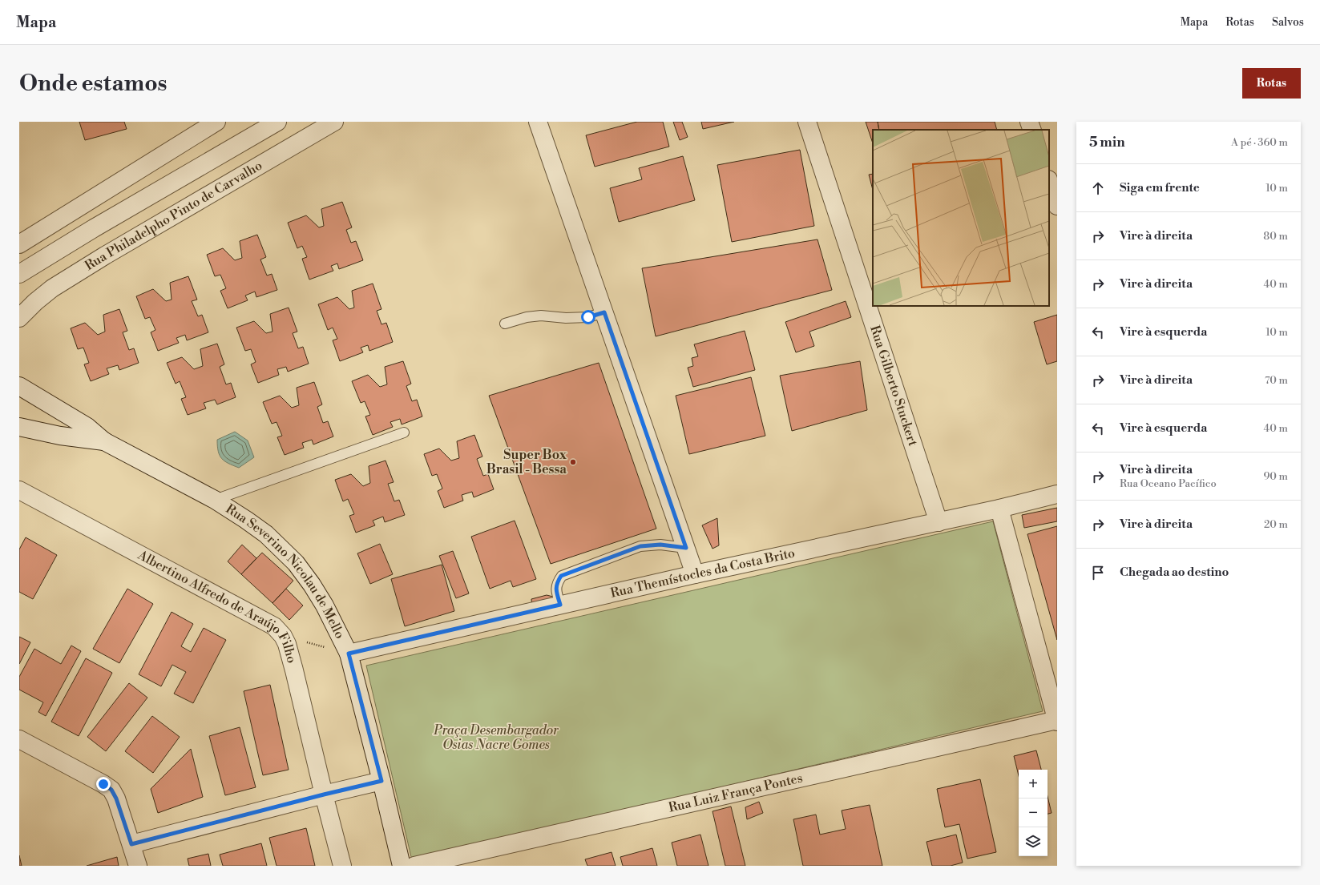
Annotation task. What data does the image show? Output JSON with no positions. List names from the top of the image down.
{
  "streets": {
    "street": [
      "Rua Philadelpho Pinto de Carvalho",
      "Rua Gilberto Stuckert",
      "Rua Themístocles da Costa Brito",
      "Rua Severino Nicolau de Mello",
      "Albertino Alfredo de Araújo Filho",
      "Rua Luiz França Pontes"
    ]
  },
  "crossings": [
    ["Rua Gilberto Stuckert", "Rua Themístocles da Costa Brito"],
    ["Rua Themístocles da Costa Brito", "Rua Severino Nicolau de Mello"]
  ],
  "parks": ["Praça Desembargador Osias Nacre Gomes"],
  "places": ["Super Box Brasil - Bessa"],
  "page": {
    "header": "Mapa",
    "nav": ["Mapa", "Rotas", "Salvos"],
    "buttons": "Rotas",
    "title": "Onde estamos",
    "heading": ["5 min", "A pé · 360 m"],
    "list": [
      ["Siga em frente", "10 m"],
      ["Vire à direita", "80 m"],
      ["Vire à direita", "40 m"],
      ["Vire à esquerda", "10 m"],
      ["Vire à direita", "70 m"],
      ["Vire à esquerda", "40 m"],
      ["Vire à direita", "Rua Oceano Pacífico", "90 m"],
      ["Vire à direita", "20 m"],
      "Chegada ao destino"
    ],
    "map_buttons": ["+", "−"]
  }
}
